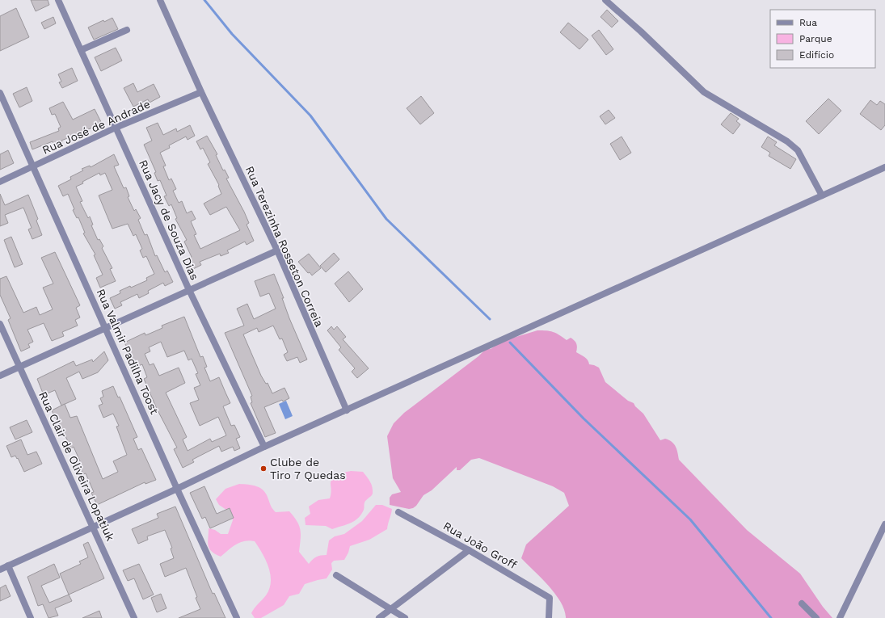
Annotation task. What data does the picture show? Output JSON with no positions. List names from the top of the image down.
{
  "streets": {
    "street": [
      "Rua José de Andrade",
      "Rua Jacy de Souza Dias",
      "Rua Terezinha Rosseton Correia",
      "Rua Valmir Padilha Toost",
      "Rua Clair de Oliveira Lopatiuk",
      "Rua João Groff"
    ]
  },
  "crossings": [
    ["Rua José de Andrade", "Rua Jacy de Souza Dias"],
    ["Rua José de Andrade", "Rua Terezinha Rosseton Correia"],
    ["Rua José de Andrade", "Rua Valmir Padilha Toost"]
  ],
  "places": ["Clube de Tiro 7 Quedas"],
  "legend": ["Rua", "Parque", "Edifício"]
}
